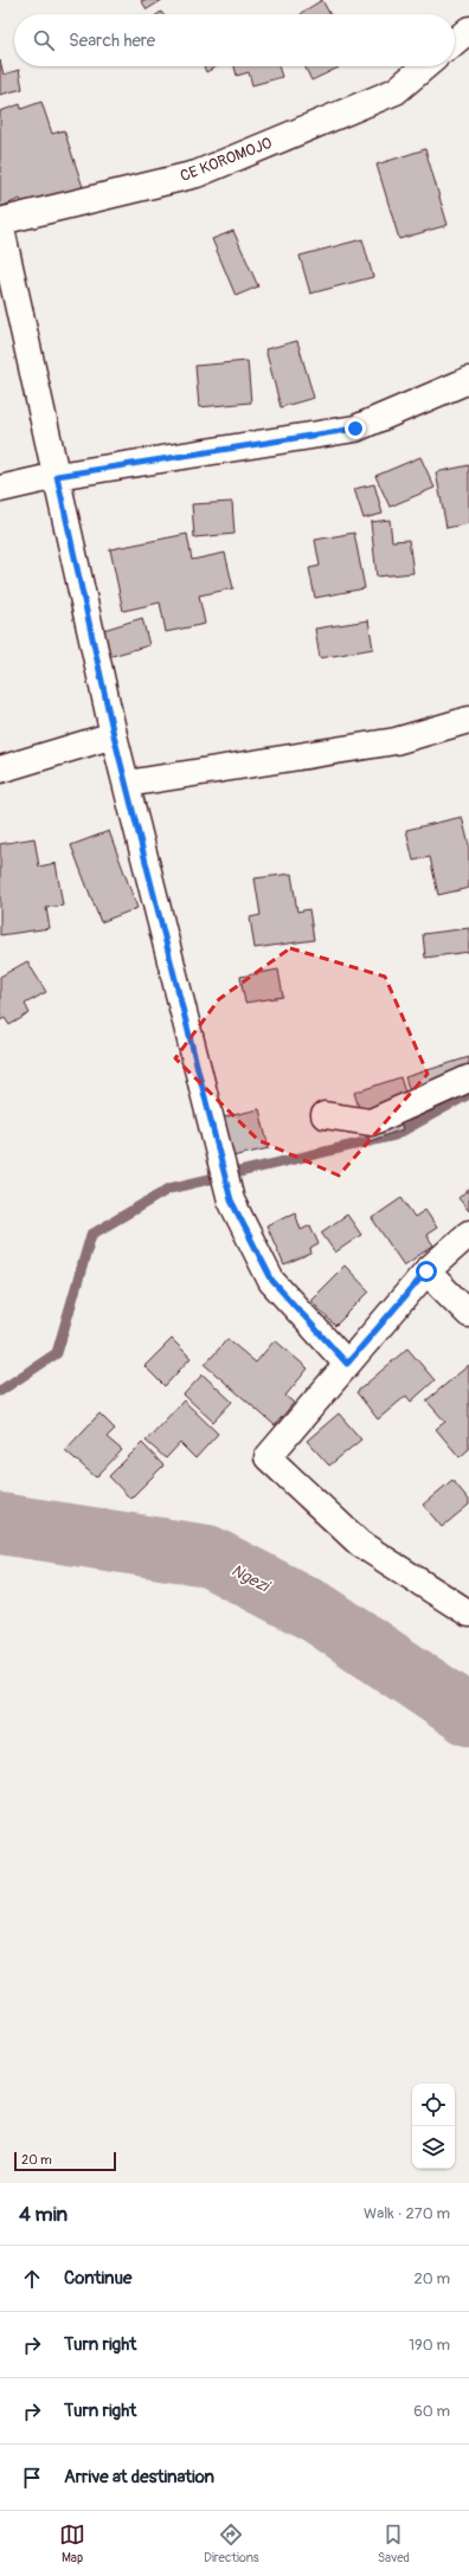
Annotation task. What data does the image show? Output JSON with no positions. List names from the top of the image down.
{
  "streets": {
    "street": ["CE KOROMOJO"]
  },
  "water": ["Ngezi"],
  "scale_bar": "20 m",
  "page": {
    "search": "Search here",
    "scale": "20 m",
    "heading": ["4 min", "Walk · 270 m"],
    "list": [
      ["Continue", "20 m"],
      ["Turn right", "190 m"],
      ["Turn right", "60 m"],
      "Arrive at destination"
    ],
    "nav": ["Map", "Directions", "Saved"]
  }
}
